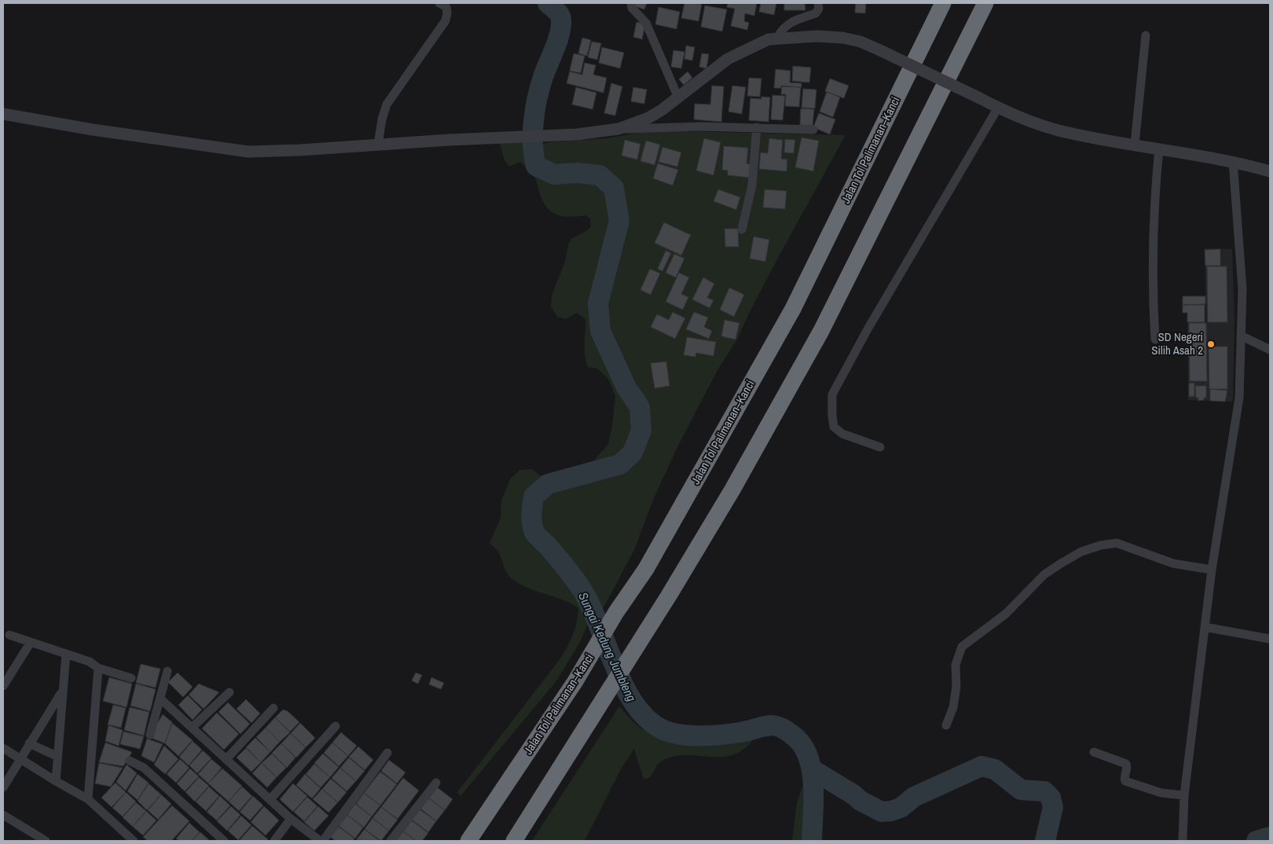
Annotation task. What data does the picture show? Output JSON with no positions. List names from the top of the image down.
{
  "streets": {
    "highway": ["Jalan Tol Palimanan–Kanci"]
  },
  "water": ["Sungai Kedung Jumbleng"],
  "places": ["SD Negeri Silih Asah 2"]
}
